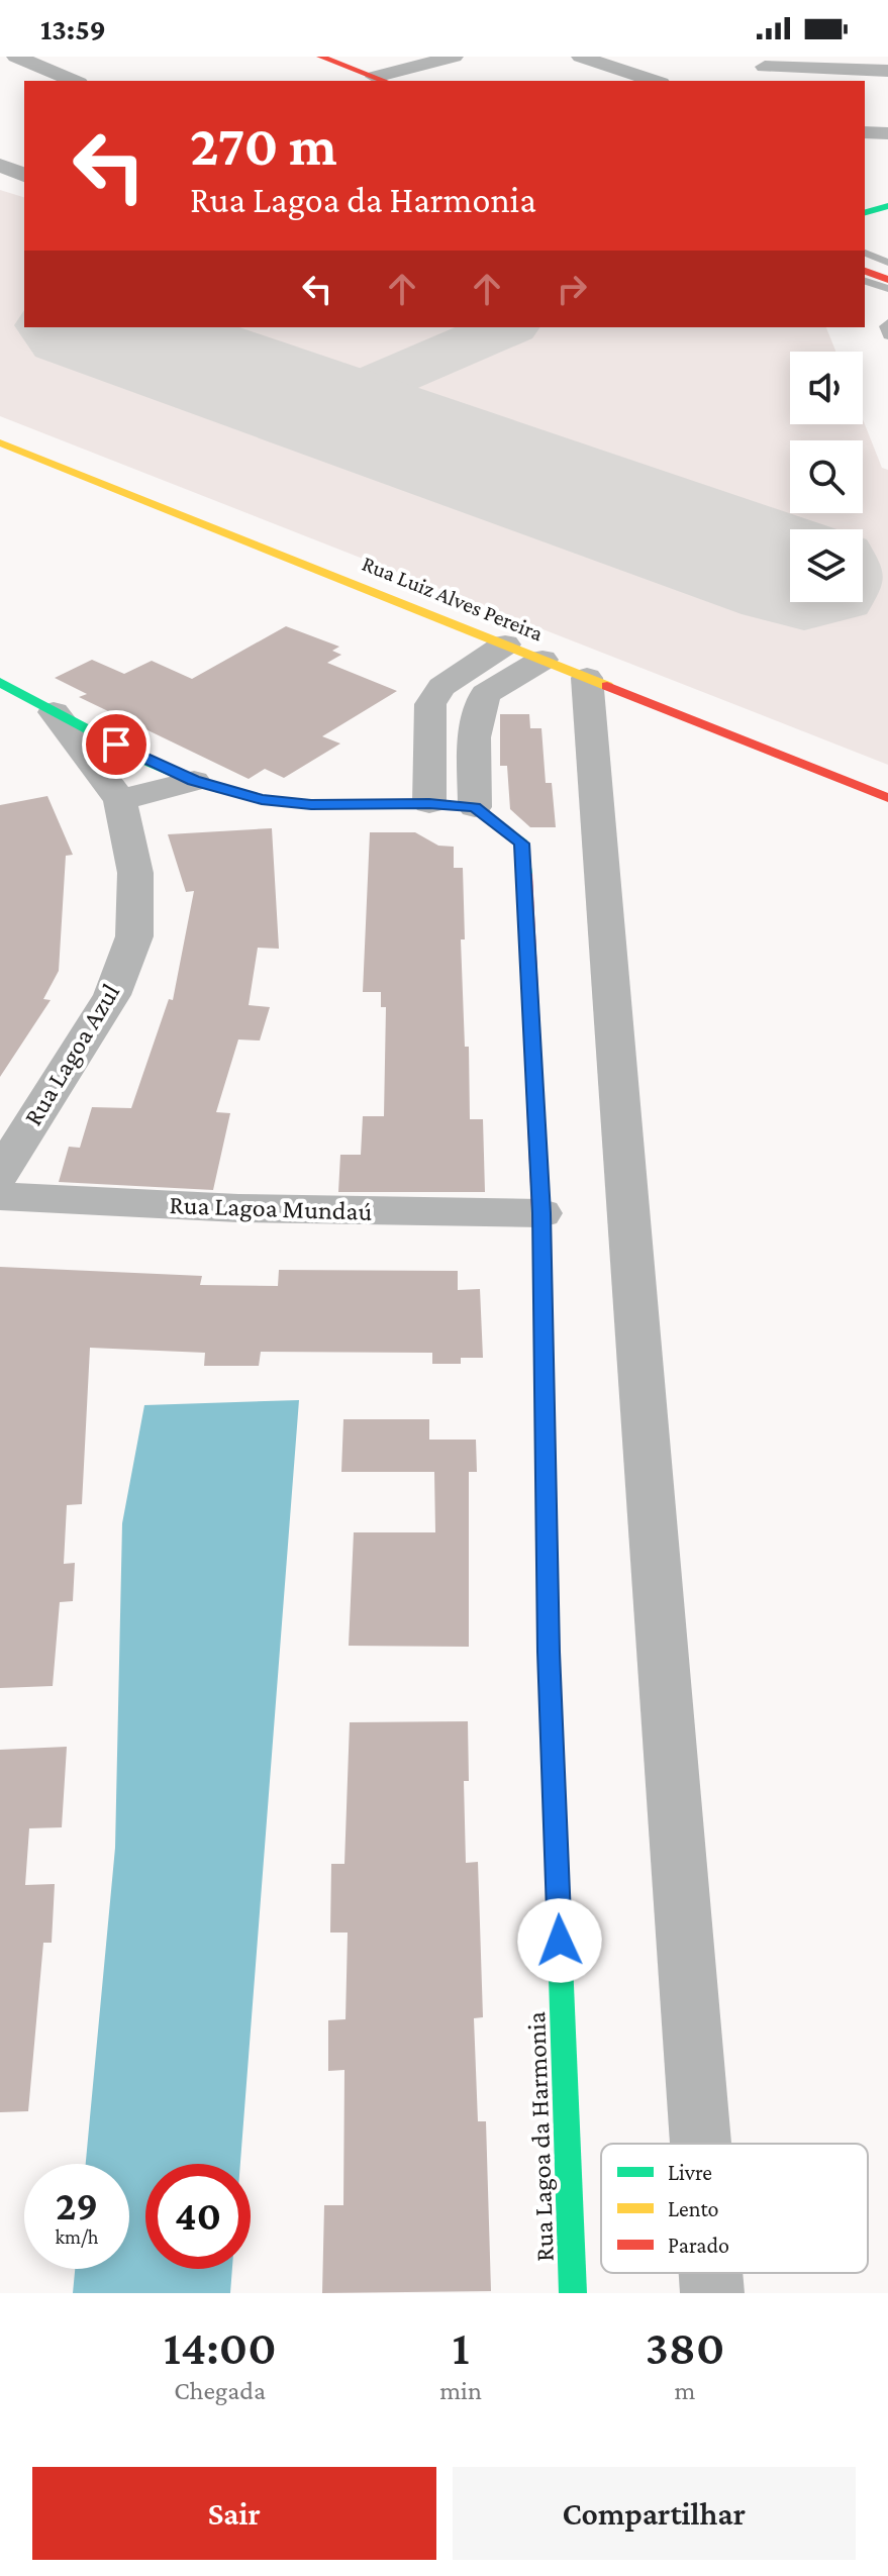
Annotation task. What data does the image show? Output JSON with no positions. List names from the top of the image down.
{
  "streets": {
    "street": [
      "Rua Luiz Alves Pereira",
      "Rua Lagoa Azul",
      "Rua Lagoa Mundaú",
      "Rua Lagoa da Harmonia"
    ]
  },
  "crossings": [
    ["Rua Lagoa Mundaú", "Rua Lagoa da Harmonia"]
  ],
  "legend": ["Livre", "Lento", "Parado"],
  "page": {
    "status": "13:59",
    "turn": ["270 m", "Rua Lagoa da Harmonia"],
    "speed": "29 km/h",
    "limit": "40",
    "eta": [
      "14:00",
      "Chegada",
      "1",
      "min",
      "380",
      "m"
    ],
    "buttons": ["Sair", "Compartilhar"]
  }
}
